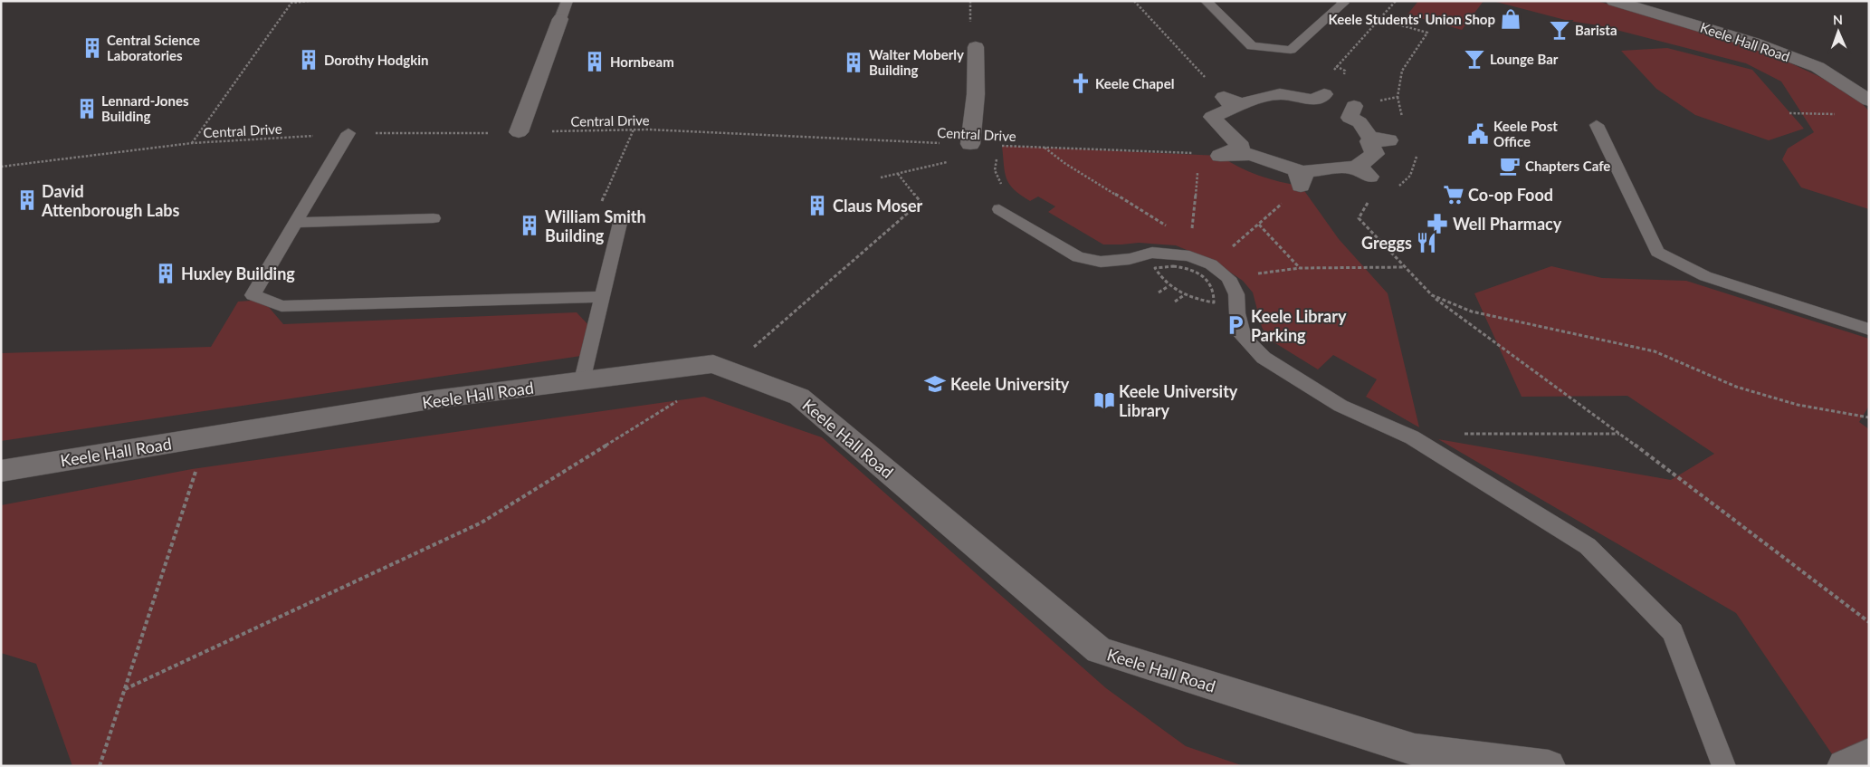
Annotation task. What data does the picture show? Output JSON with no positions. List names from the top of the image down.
{
  "streets": {
    "street": ["Keele Hall Road"],
    "path": ["Central Drive"]
  },
  "places": {
    "shop": ["Keele Students' Union Shop"],
    "bar": ["Barista", "Lounge Bar"],
    "building": [
      "Central Science Laboratories",
      "Dorothy Hodgkin",
      "Hornbeam",
      "Walter Moberly Building",
      "Lennard-Jones Building",
      "David Attenborough Labs",
      "Claus Moser",
      "William Smith Building",
      "Huxley Building"
    ],
    "church": ["Keele Chapel"],
    "public building": ["Keele Post Office"],
    "cafe": ["Chapters Cafe"],
    "supermarket": ["Co-op Food"],
    "pharmacy": ["Well Pharmacy"],
    "restaurant": ["Greggs"],
    "parking": ["Keele Library Parking"],
    "school or university": ["Keele University"],
    "library": ["Keele University Library"]
  },
  "north": "top"
}
